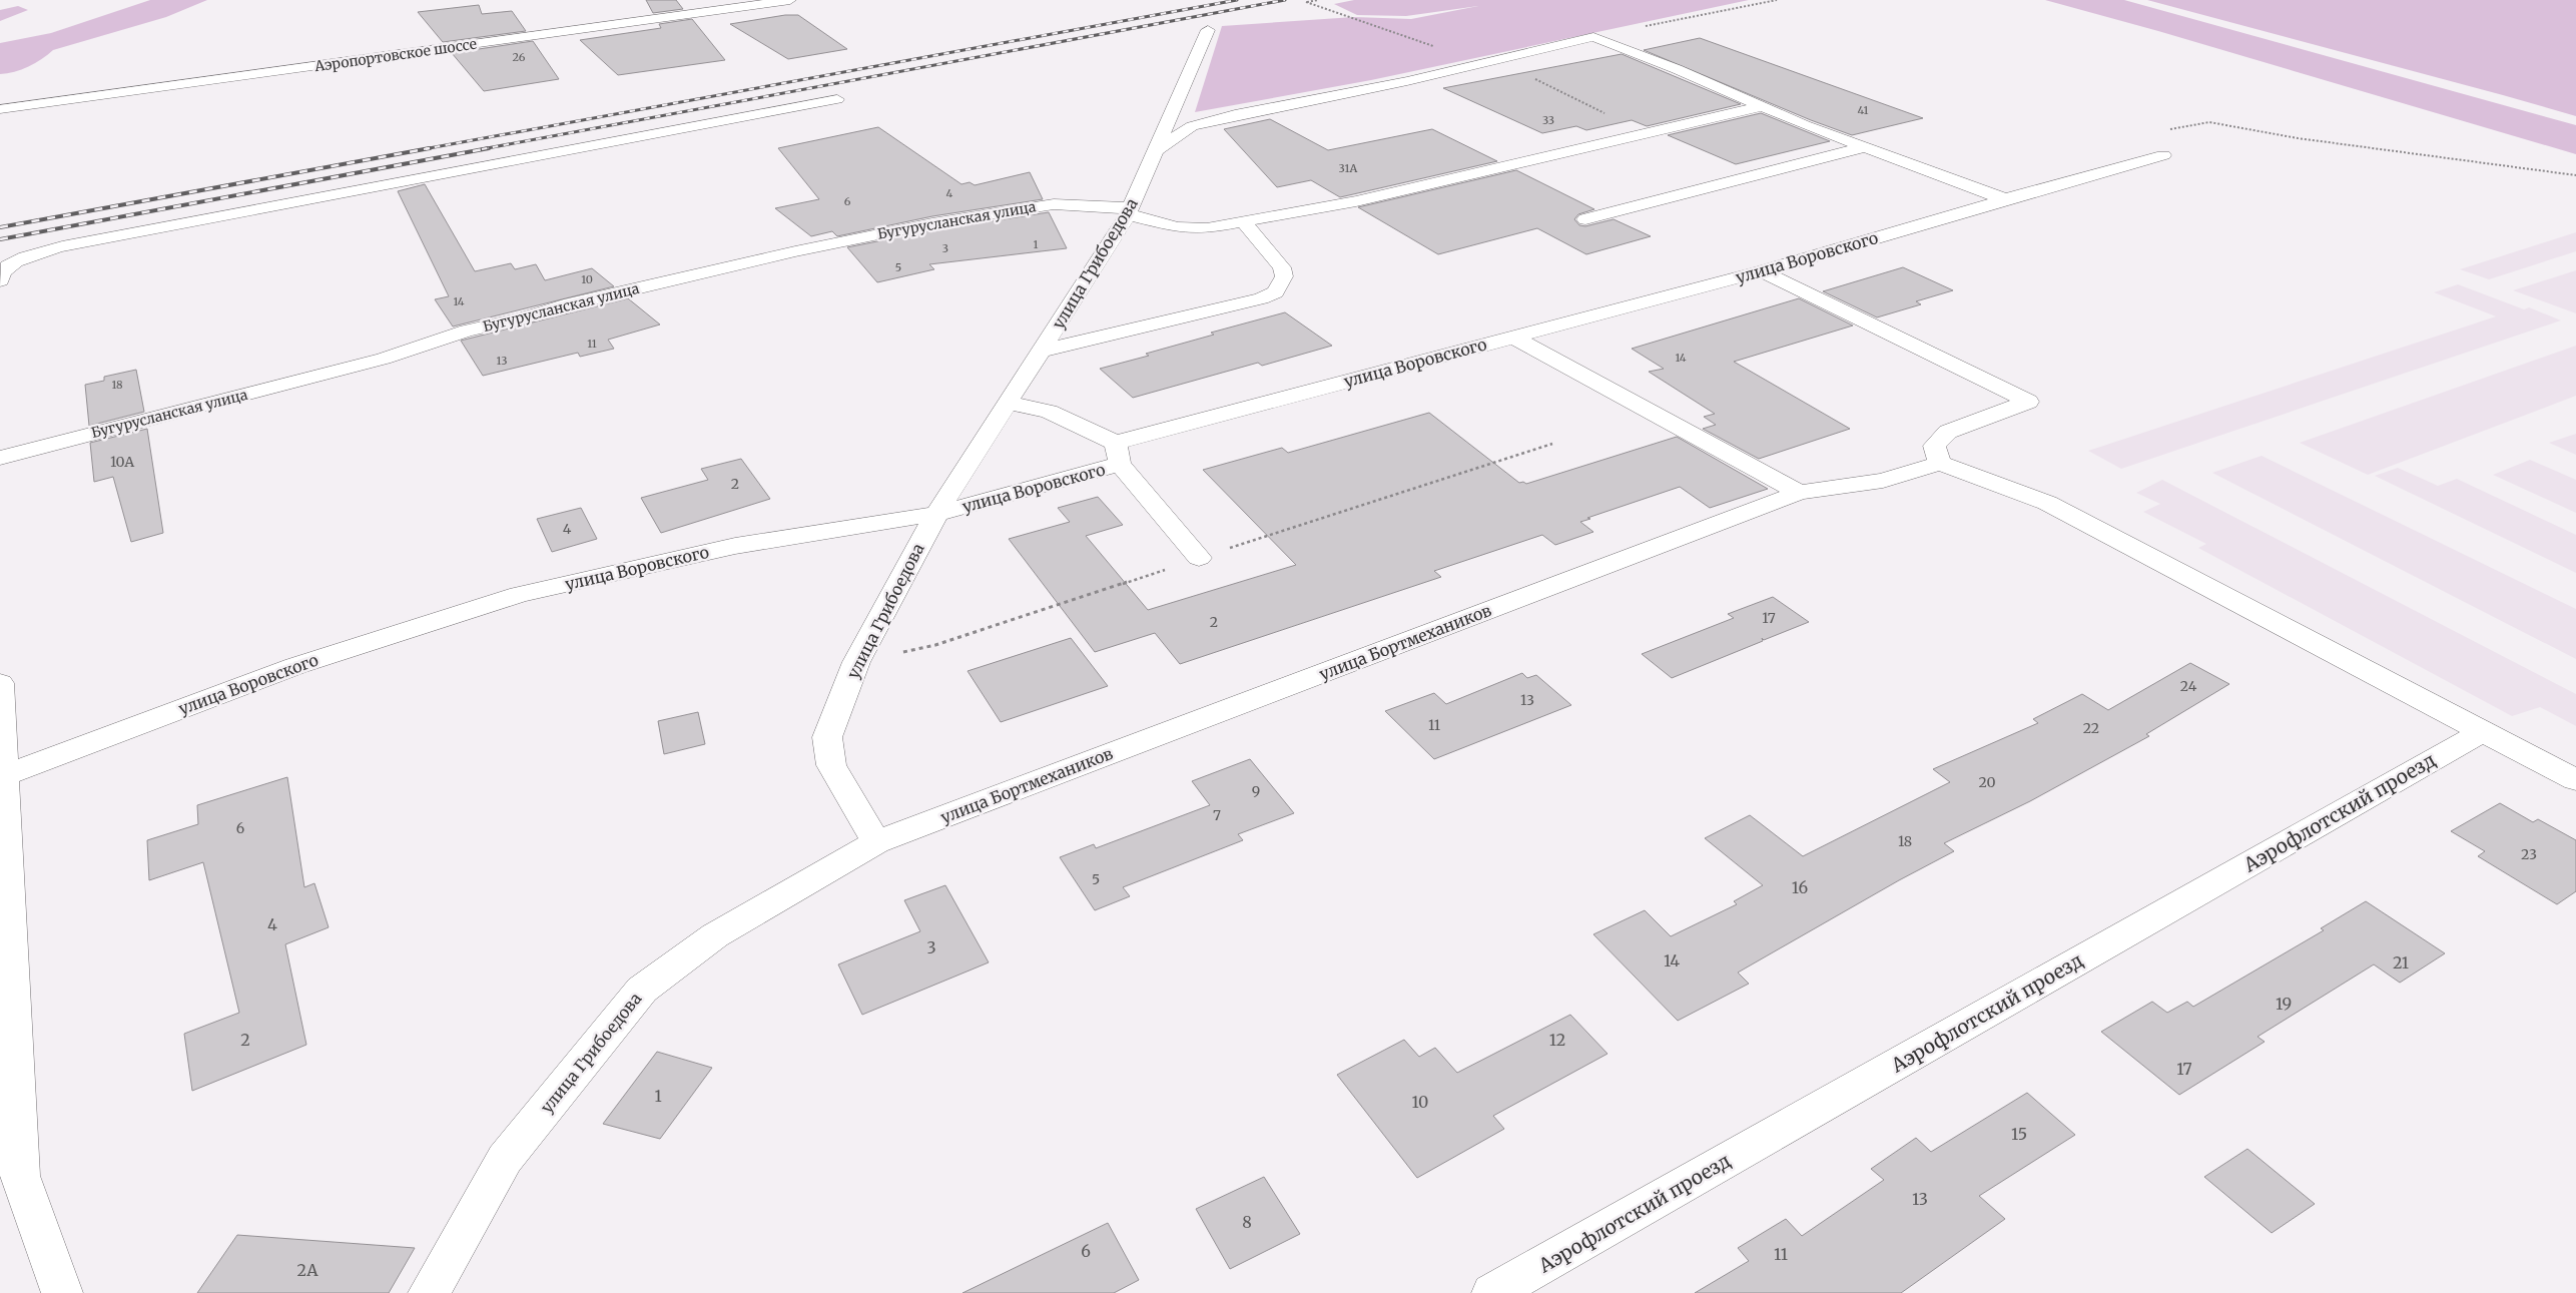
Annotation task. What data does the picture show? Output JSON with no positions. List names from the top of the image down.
{
  "streets": {
    "street": [
      "Аэропортовское шоссе",
      "Бугурусланская улица",
      "улица Воровского",
      "улица Грибоедова",
      "улица Бортмехаников",
      "Аэрофлотский проезд"
    ]
  },
  "crossings": [
    ["Бугурусланская улица", "улица Грибоедова"],
    ["улица Воровского", "улица Грибоедова"],
    ["улица Грибоедова", "улица Бортмехаников"]
  ],
  "house_numbers": [
    "26",
    "41",
    "33",
    "31А",
    "4",
    "6",
    "1",
    "3",
    "5",
    "10",
    "14",
    "11",
    "14",
    "13",
    "18",
    "10А",
    "2",
    "4",
    "17",
    "2",
    "24",
    "13",
    "11",
    "22",
    "20",
    "9",
    "7",
    "6",
    "18",
    "23",
    "5",
    "16",
    "4",
    "3",
    "14",
    "21",
    "19",
    "2",
    "12",
    "17",
    "1",
    "10",
    "15",
    "13",
    "8",
    "6",
    "11",
    "2А"
  ]
}
